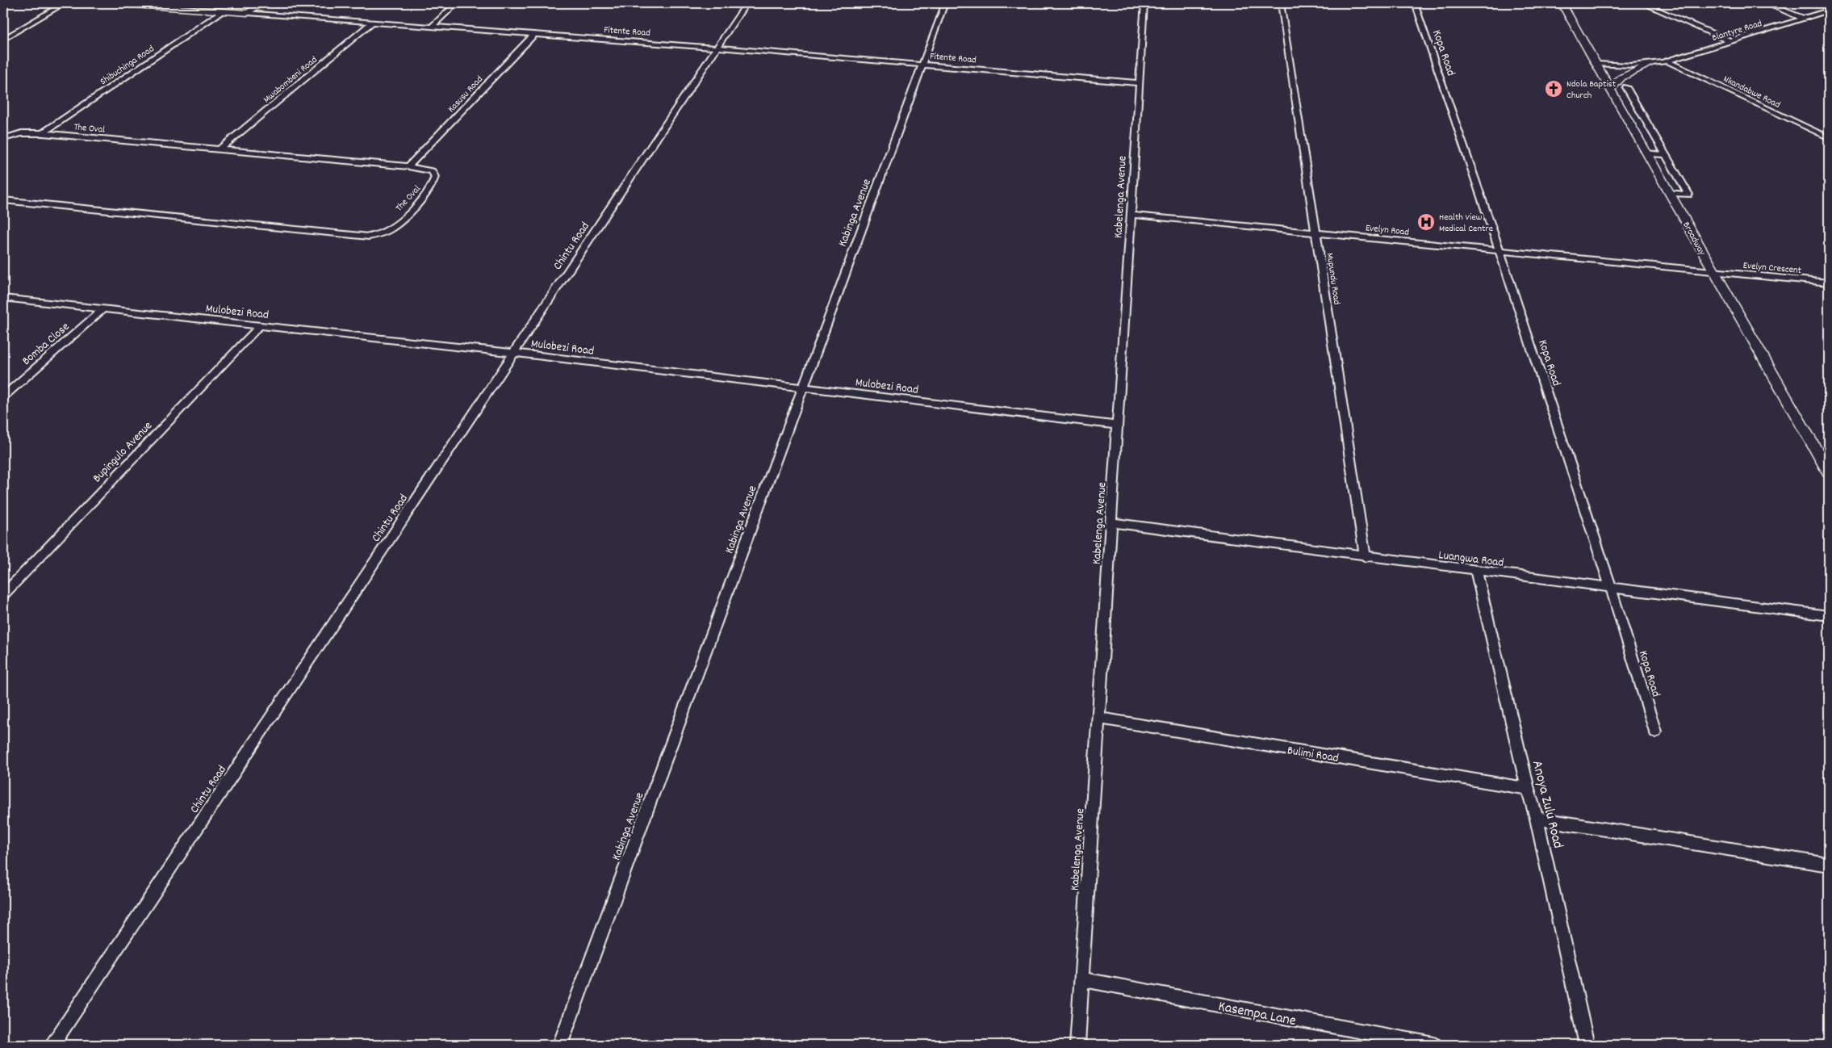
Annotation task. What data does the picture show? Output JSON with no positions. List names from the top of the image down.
{
  "streets": {
    "main road": ["Fitente Road", "Broadway"],
    "street": [
      "Blantyre Road",
      "Kopa Road",
      "Shibuchinga Road",
      "Mwabombeni Road",
      "Nkandabwe Road",
      "Kasusu Road",
      "The Oval",
      "Kabelenga Avenue",
      "Kabinga Avenue",
      "Evelyn Road",
      "Chintu Road",
      "Evelyn Crescent",
      "Mupundu Road",
      "Mulobezi Road",
      "Bomba Close",
      "Bupingulo Avenue",
      "Luangwa Road",
      "Bulimi Road",
      "Anoya Zulu Road",
      "Kasempa Lane"
    ]
  },
  "crossings": [
    ["Blantyre Road", "Nkandabwe Road"],
    ["Blantyre Road", "Broadway"],
    ["Fitente Road", "Shibuchinga Road"],
    ["Fitente Road", "Mwabombeni Road"],
    ["Fitente Road", "Kasusu Road"],
    ["Fitente Road", "Kabelenga Avenue"],
    ["Fitente Road", "Kabinga Avenue"],
    ["Fitente Road", "Chintu Road"],
    ["Kopa Road", "Evelyn Road"],
    ["Kopa Road", "Luangwa Road"],
    ["Shibuchinga Road", "The Oval"],
    ["Mwabombeni Road", "The Oval"],
    ["Kasusu Road", "The Oval"],
    ["Kabelenga Avenue", "Evelyn Road"],
    ["Kabelenga Avenue", "Mulobezi Road"],
    ["Kabelenga Avenue", "Luangwa Road"],
    ["Kabelenga Avenue", "Bulimi Road"],
    ["Kabelenga Avenue", "Kasempa Lane"],
    ["Kabinga Avenue", "Mulobezi Road"],
    ["Evelyn Road", "Broadway"],
    ["Evelyn Road", "Evelyn Crescent"],
    ["Evelyn Road", "Mupundu Road"],
    ["Broadway", "Evelyn Crescent"],
    ["Chintu Road", "Mulobezi Road"],
    ["Mupundu Road", "Luangwa Road"],
    ["Mulobezi Road", "Bomba Close"],
    ["Mulobezi Road", "Bupingulo Avenue"],
    ["Luangwa Road", "Anoya Zulu Road"],
    ["Bulimi Road", "Anoya Zulu Road"]
  ],
  "places": {
    "church": ["Ndola Baptist Church"],
    "hospital": ["Health View Medical Centre"]
  }
}
